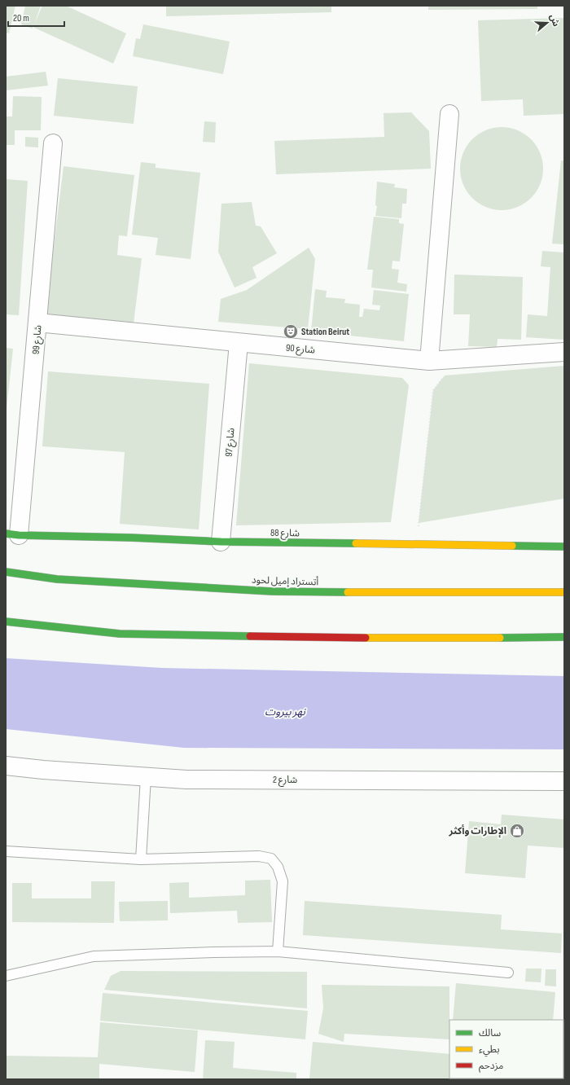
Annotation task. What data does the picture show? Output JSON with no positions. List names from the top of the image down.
{
  "streets": {
    "main road": ["شارع 88", "أتستراد إميل لحود"],
    "street": [
      "شارع 99",
      "شارع 90",
      "شارع 97",
      "شارع 2"
    ]
  },
  "crossings": [
    ["شارع 99", "شارع 90"],
    ["شارع 99", "شارع 88"],
    ["شارع 90", "شارع 97"],
    ["شارع 97", "شارع 88"]
  ],
  "water": ["نهر بيروت"],
  "places": {
    "theatre": ["Station Beirut"],
    "shop": ["الإطارات وأكثر"]
  },
  "legend": ["سالك", "بطيء", "مزدحم"],
  "scale_bar": "20 m",
  "north": "right"
}
